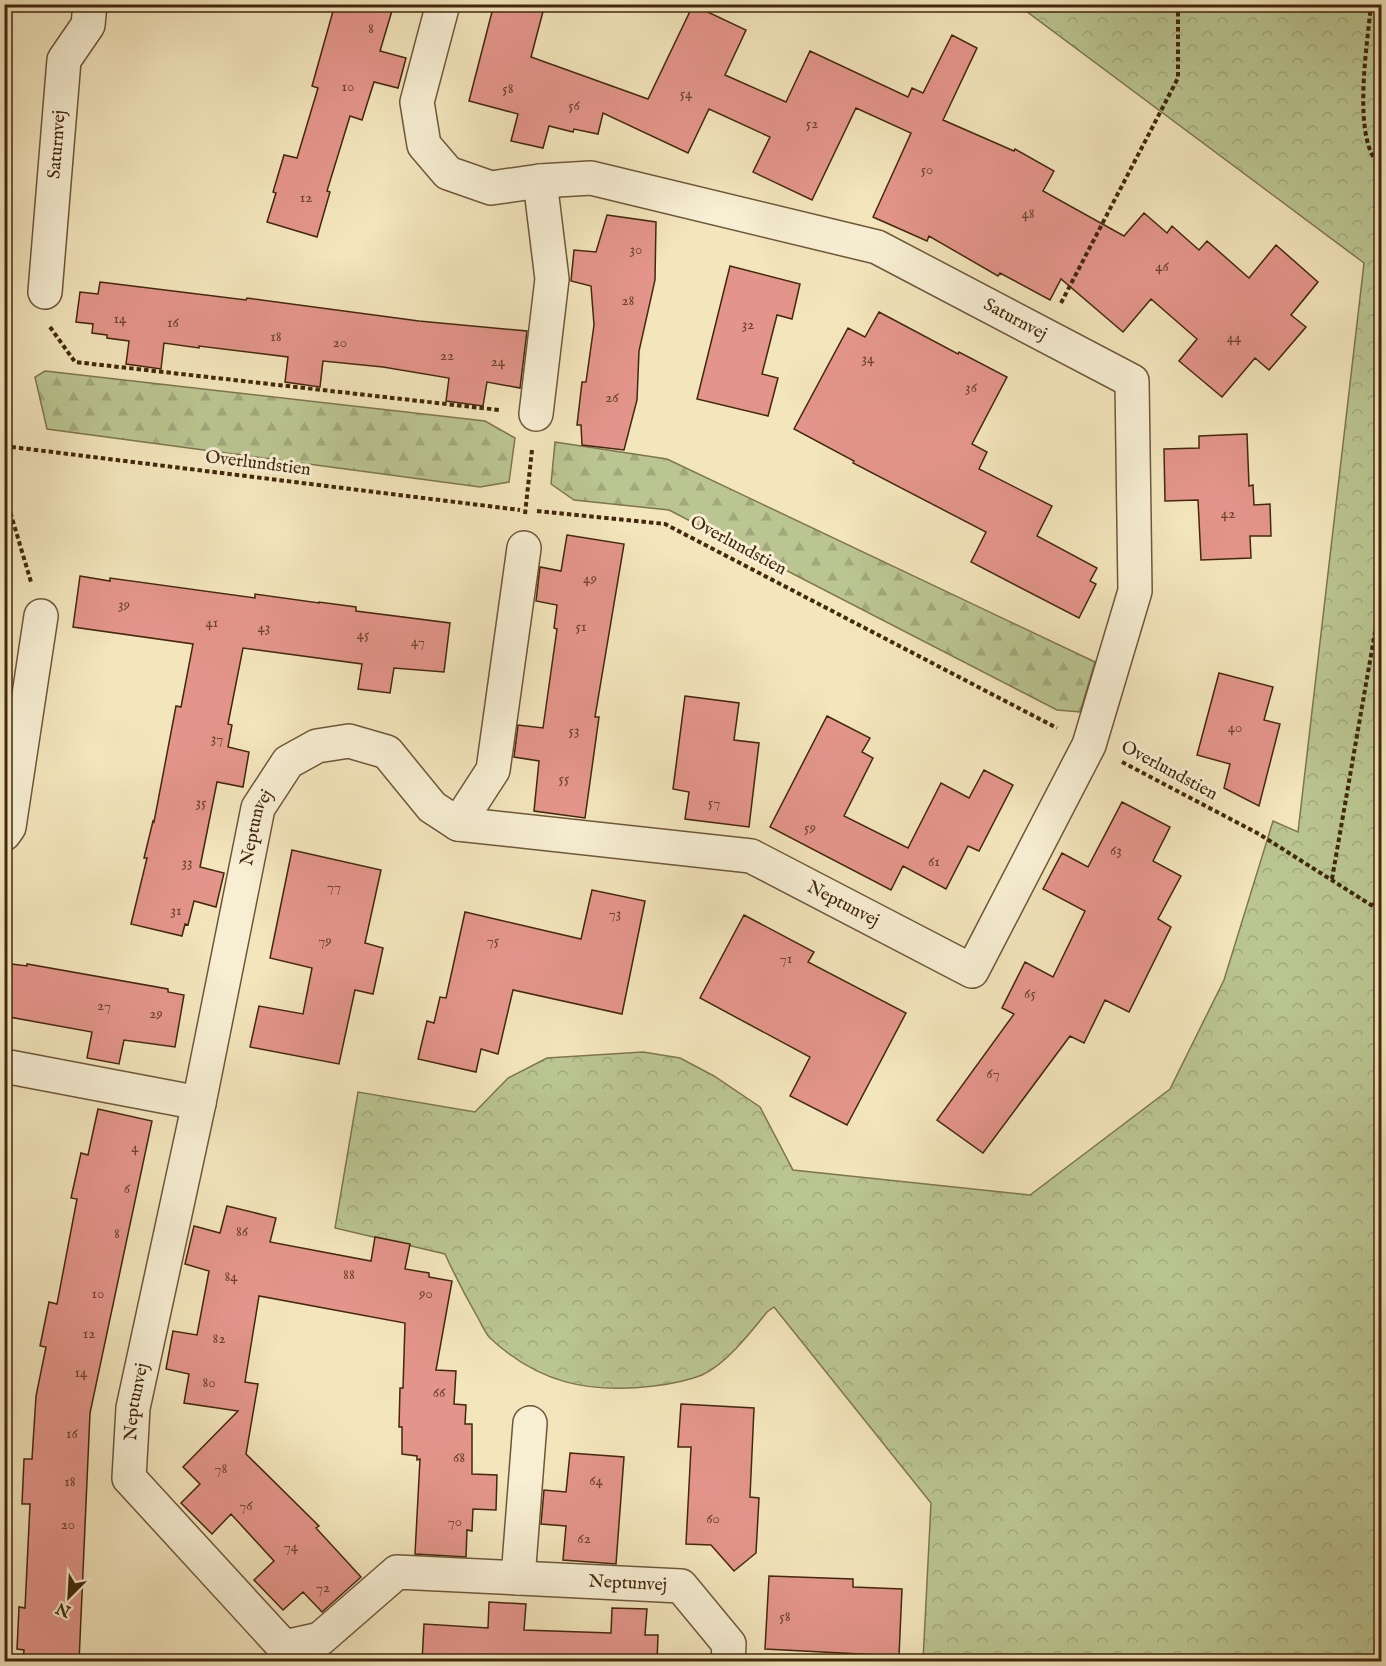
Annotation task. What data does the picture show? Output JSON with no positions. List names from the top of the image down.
{
  "streets": {
    "street": ["Saturnvej", "Neptunvej"],
    "path": ["Overlundstien"]
  },
  "crossings": [
    ["Saturnvej", "Overlundstien"],
    ["Saturnvej", "Neptunvej"],
    ["Overlundstien", "Neptunvej"]
  ],
  "house_numbers": [
    "8",
    "10",
    "58",
    "54",
    "56",
    "52",
    "50",
    "12",
    "48",
    "30",
    "46",
    "28",
    "14",
    "16",
    "32",
    "18",
    "44",
    "20",
    "22",
    "34",
    "24",
    "36",
    "26",
    "42",
    "49",
    "39",
    "41",
    "51",
    "43",
    "45",
    "47",
    "40",
    "53",
    "37",
    "55",
    "35",
    "57",
    "59",
    "63",
    "61",
    "33",
    "77",
    "31",
    "73",
    "79",
    "75",
    "71",
    "65",
    "27",
    "29",
    "67",
    "4",
    "6",
    "86",
    "8",
    "88",
    "84",
    "10",
    "90",
    "12",
    "82",
    "14",
    "80",
    "66",
    "16",
    "68",
    "78",
    "64",
    "18",
    "76",
    "60",
    "70",
    "20",
    "62",
    "74",
    "72",
    "58"
  ],
  "north": "bottom left"
}
